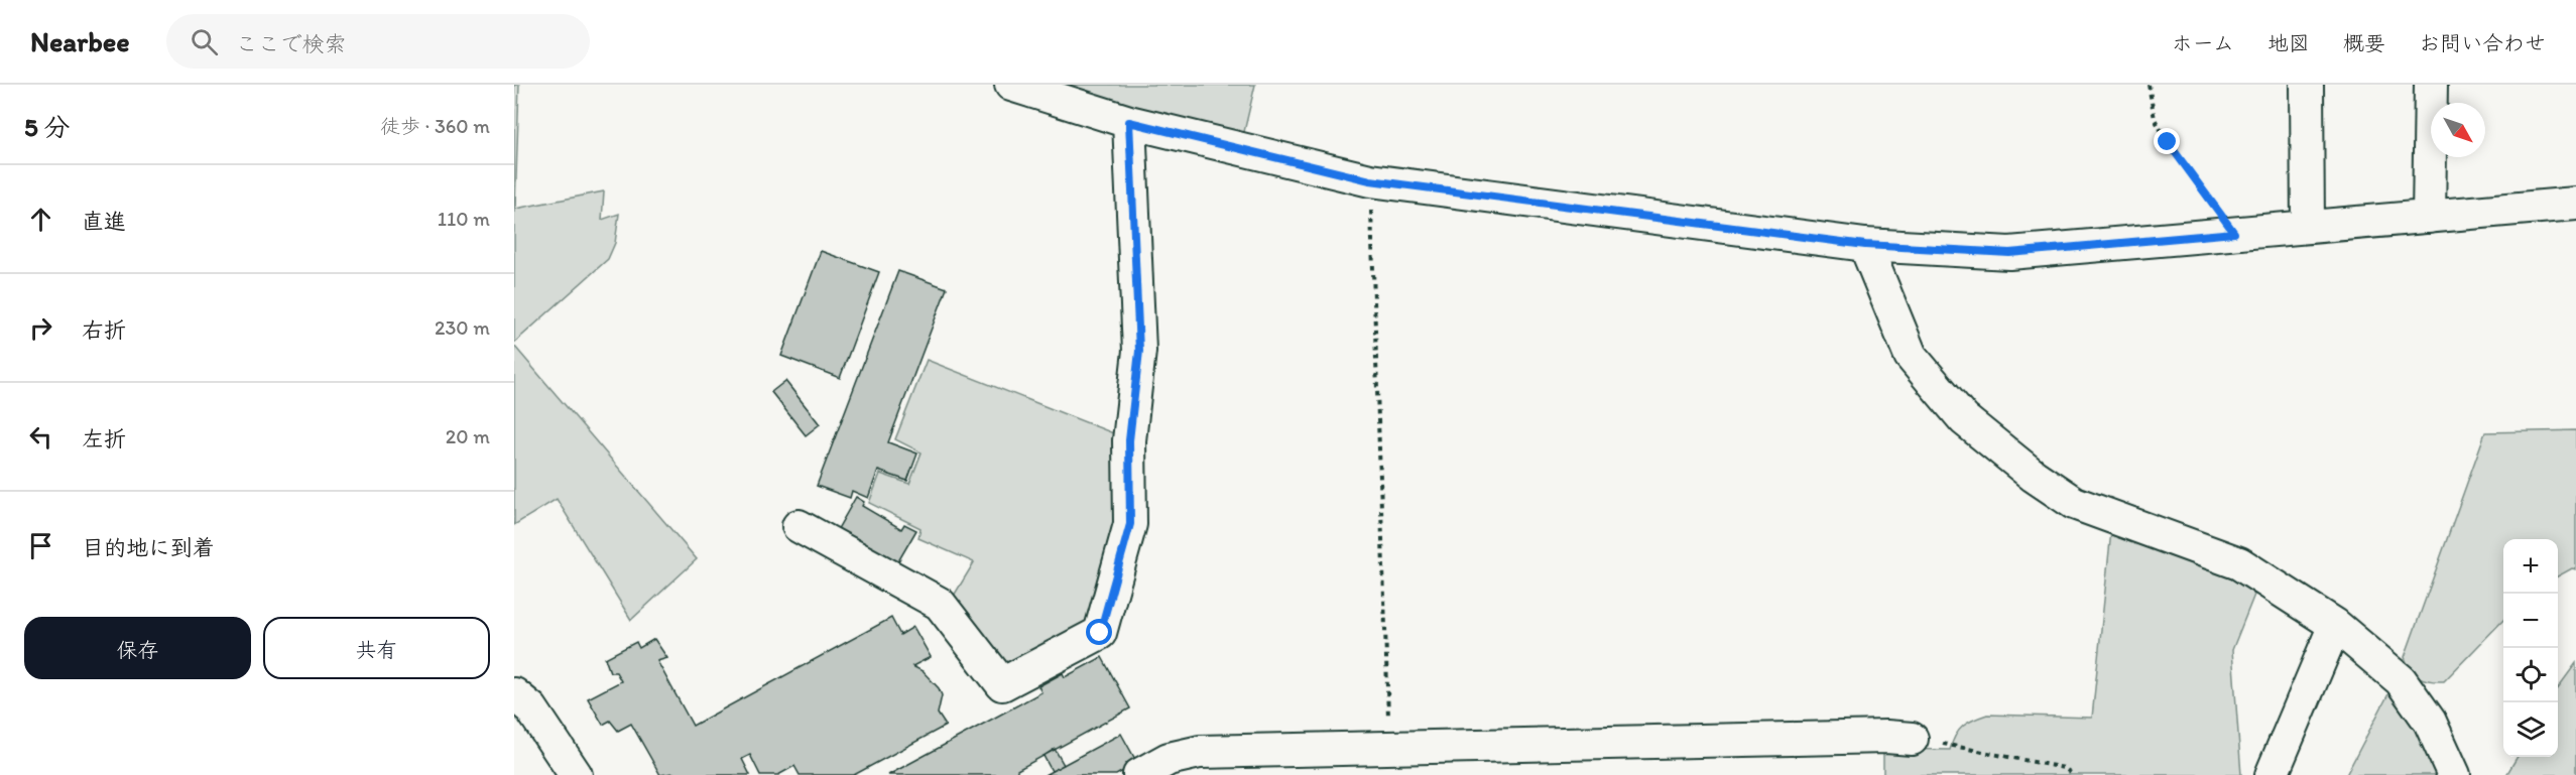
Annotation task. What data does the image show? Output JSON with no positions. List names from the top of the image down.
{
  "north": "bottom right",
  "page": {
    "header": "Nearbee",
    "search": "ここで検索",
    "nav": [
      "ホーム",
      "地図",
      "概要",
      "お問い合わせ"
    ],
    "heading": ["5 分", "徒歩 · 360 m"],
    "list": [
      ["直進", "110 m"],
      ["右折", "230 m"],
      ["左折", "20 m"],
      "目的地に到着"
    ],
    "map_buttons": ["+", "−"],
    "buttons": ["保存", "共有"]
  }
}
